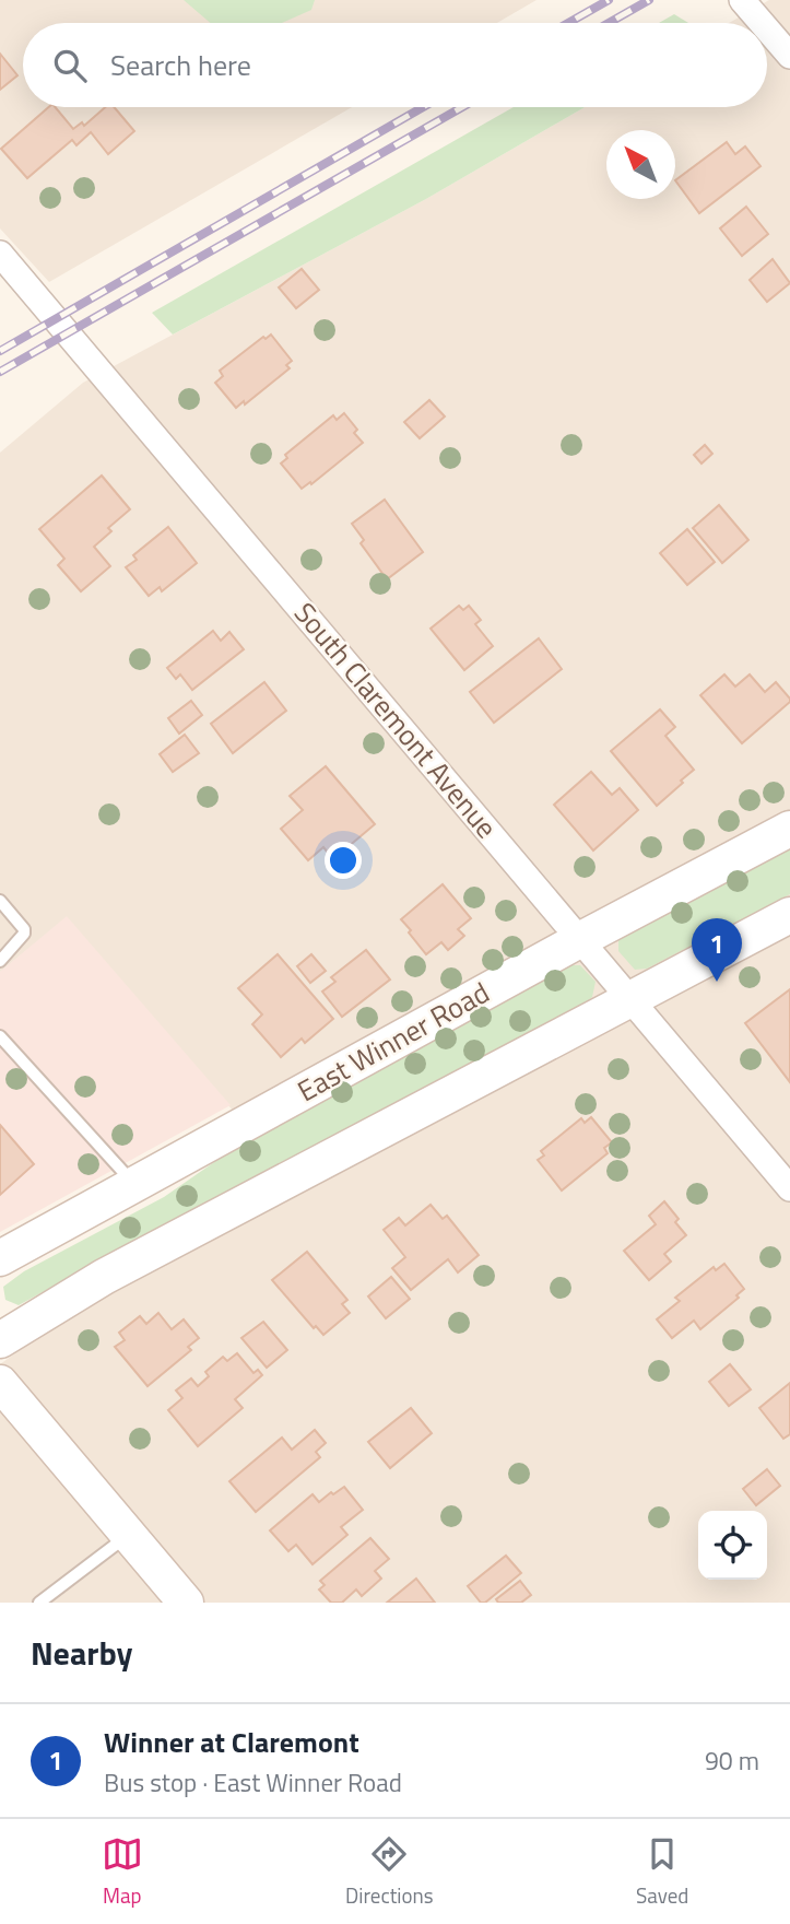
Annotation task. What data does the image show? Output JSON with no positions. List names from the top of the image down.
{
  "streets": {
    "street": ["South Claremont Avenue", "East Winner Road"]
  },
  "crossings": [
    ["South Claremont Avenue", "East Winner Road"]
  ],
  "north": "top left",
  "page": {
    "search": "Search here",
    "pins": "1",
    "heading": "Nearby",
    "list": [
      {
        "mark": "1",
        "name": "Winner at Claremont",
        "note": "Bus stop · East Winner Road",
        "value": "90 m"
      }
    ],
    "nav": ["Map", "Directions", "Saved"]
  }
}
